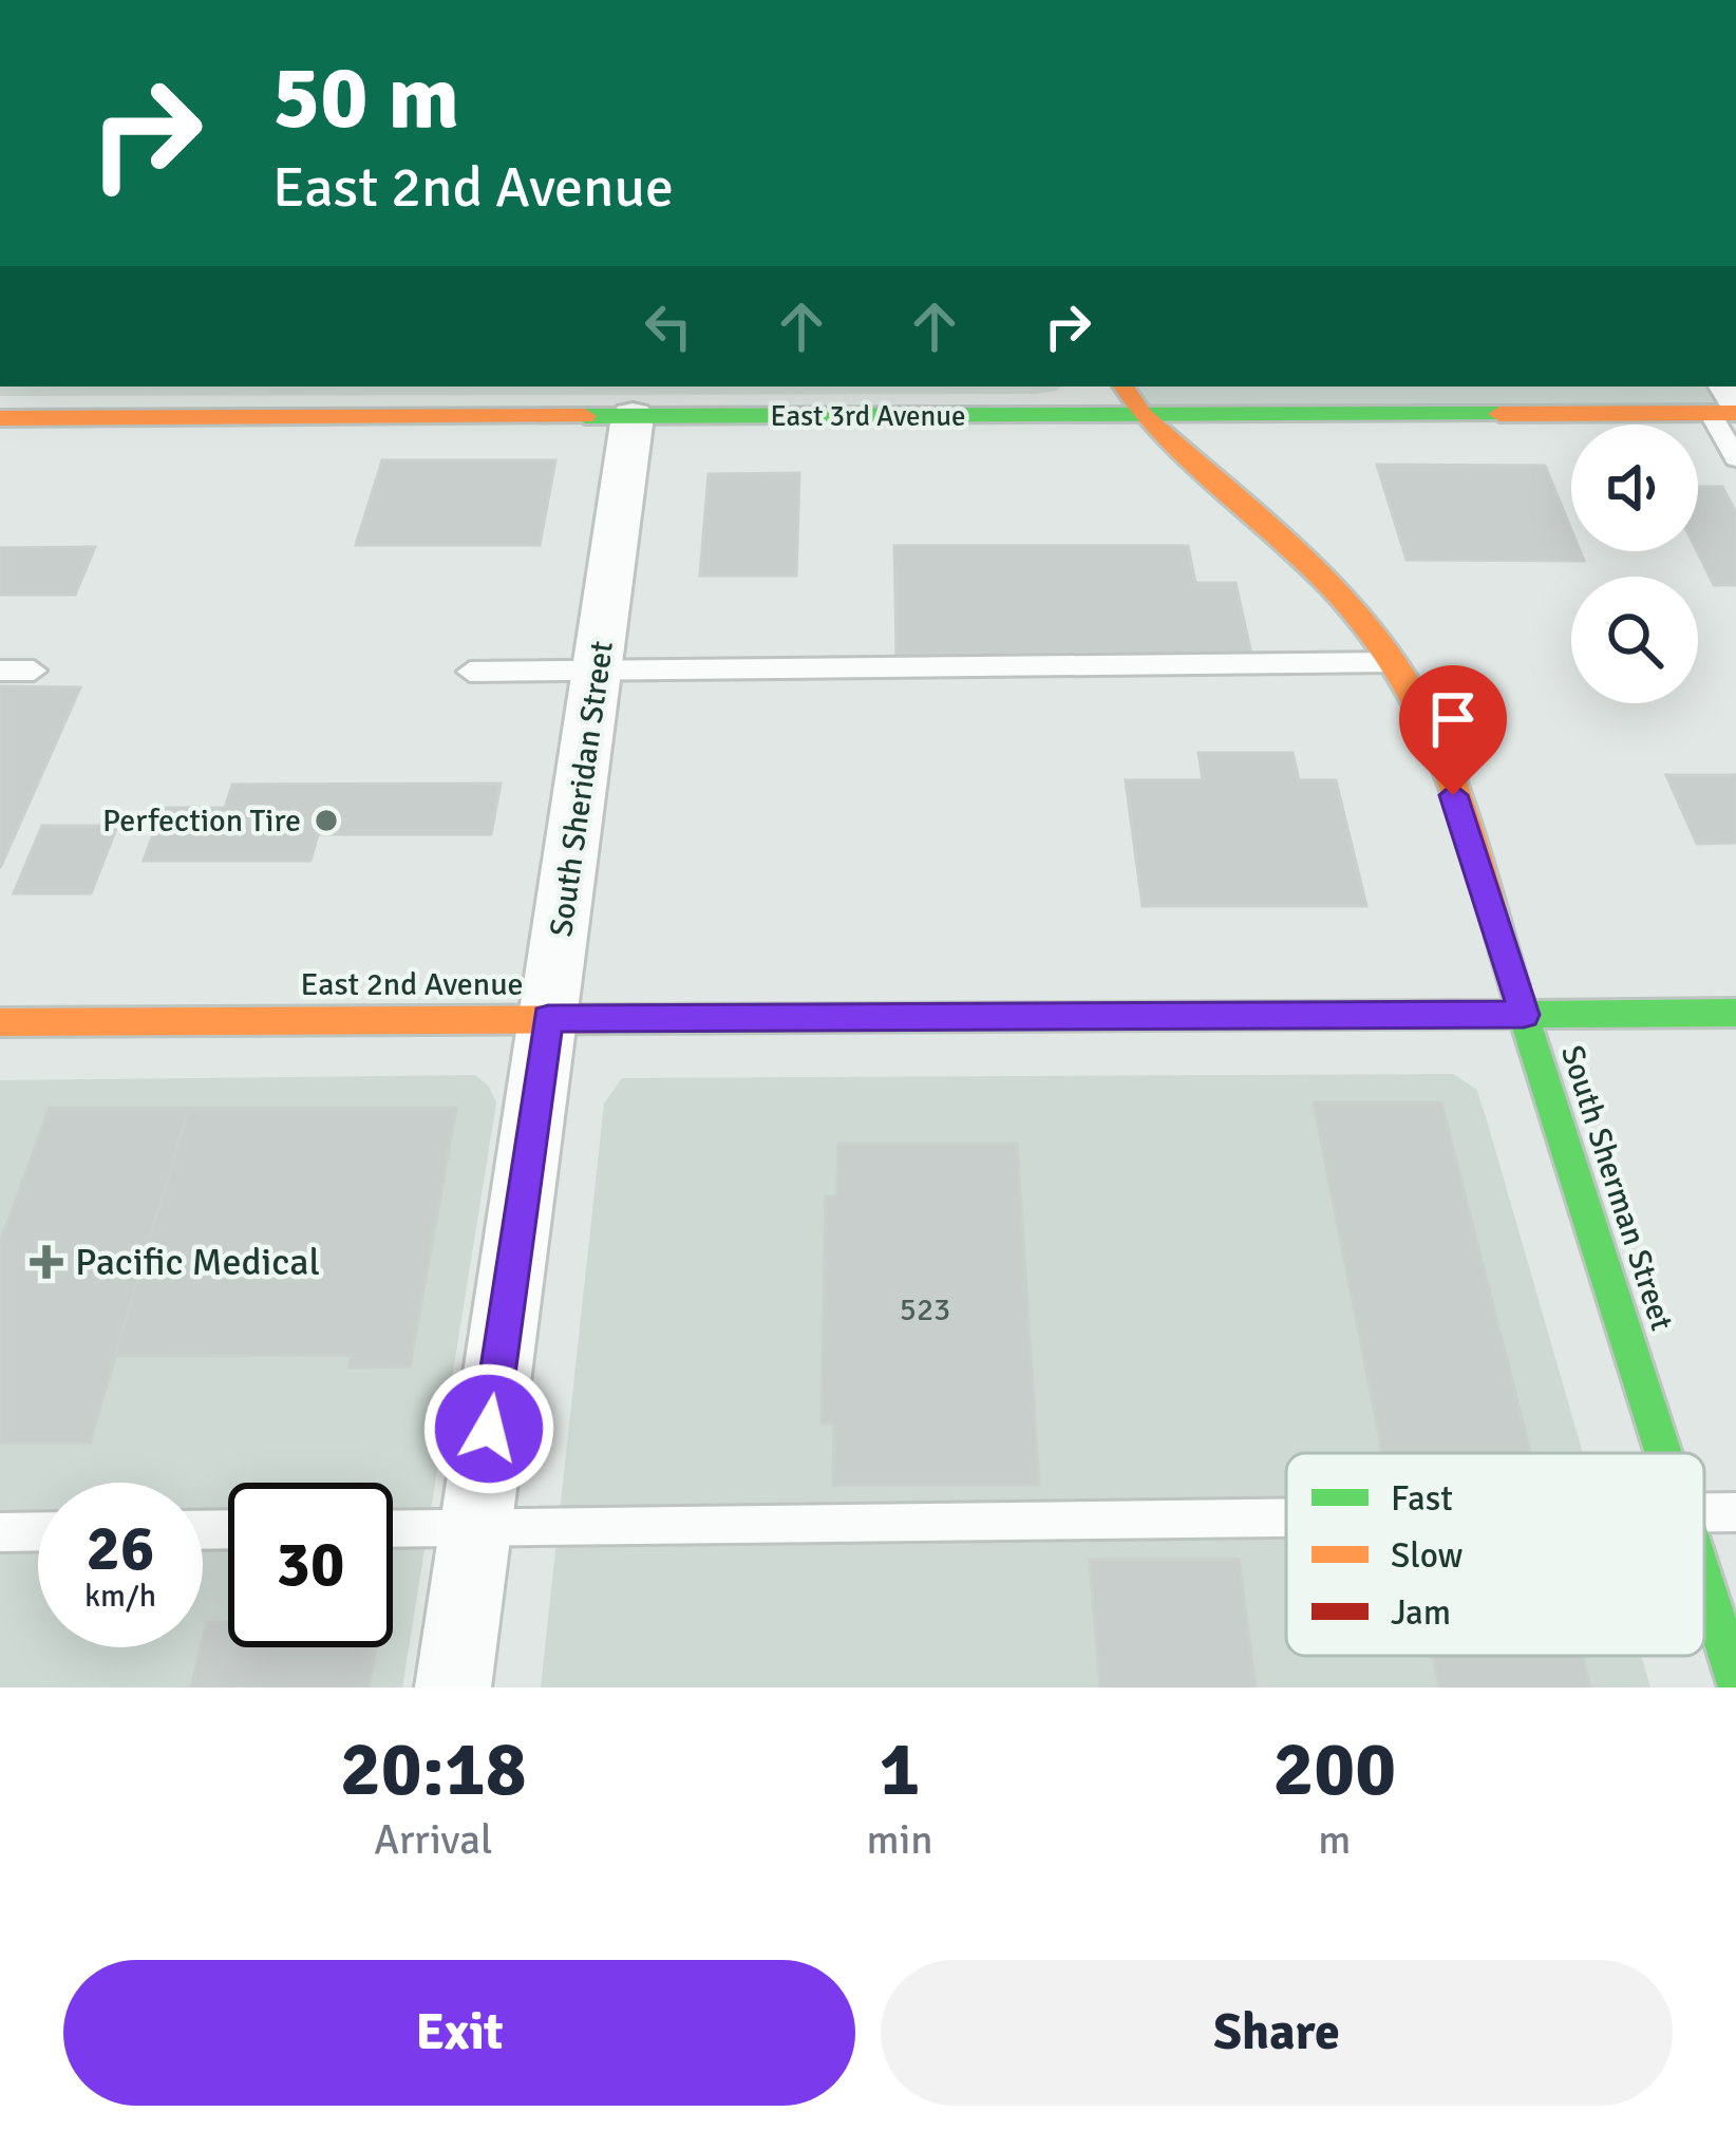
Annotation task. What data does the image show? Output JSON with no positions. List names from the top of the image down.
{
  "streets": {
    "main road": ["East 3rd Avenue", "East 2nd Avenue", "South Sherman Street"],
    "street": ["South Sheridan Street"]
  },
  "crossings": [
    ["East 3rd Avenue", "South Sheridan Street"],
    ["East 3rd Avenue", "South Sherman Street"],
    ["South Sheridan Street", "East 2nd Avenue"],
    ["East 2nd Avenue", "South Sherman Street"]
  ],
  "places": {
    "other": ["Perfection Tire"],
    "health": ["Pacific Medical"]
  },
  "house_numbers": ["523"],
  "legend": ["Fast", "Slow", "Jam"],
  "page": {
    "turn": ["50 m", "East 2nd Avenue"],
    "speed": "26 km/h",
    "limit": "30",
    "eta": [
      "20:18",
      "Arrival",
      "1",
      "min",
      "200",
      "m"
    ],
    "buttons": ["Exit", "Share"]
  }
}
